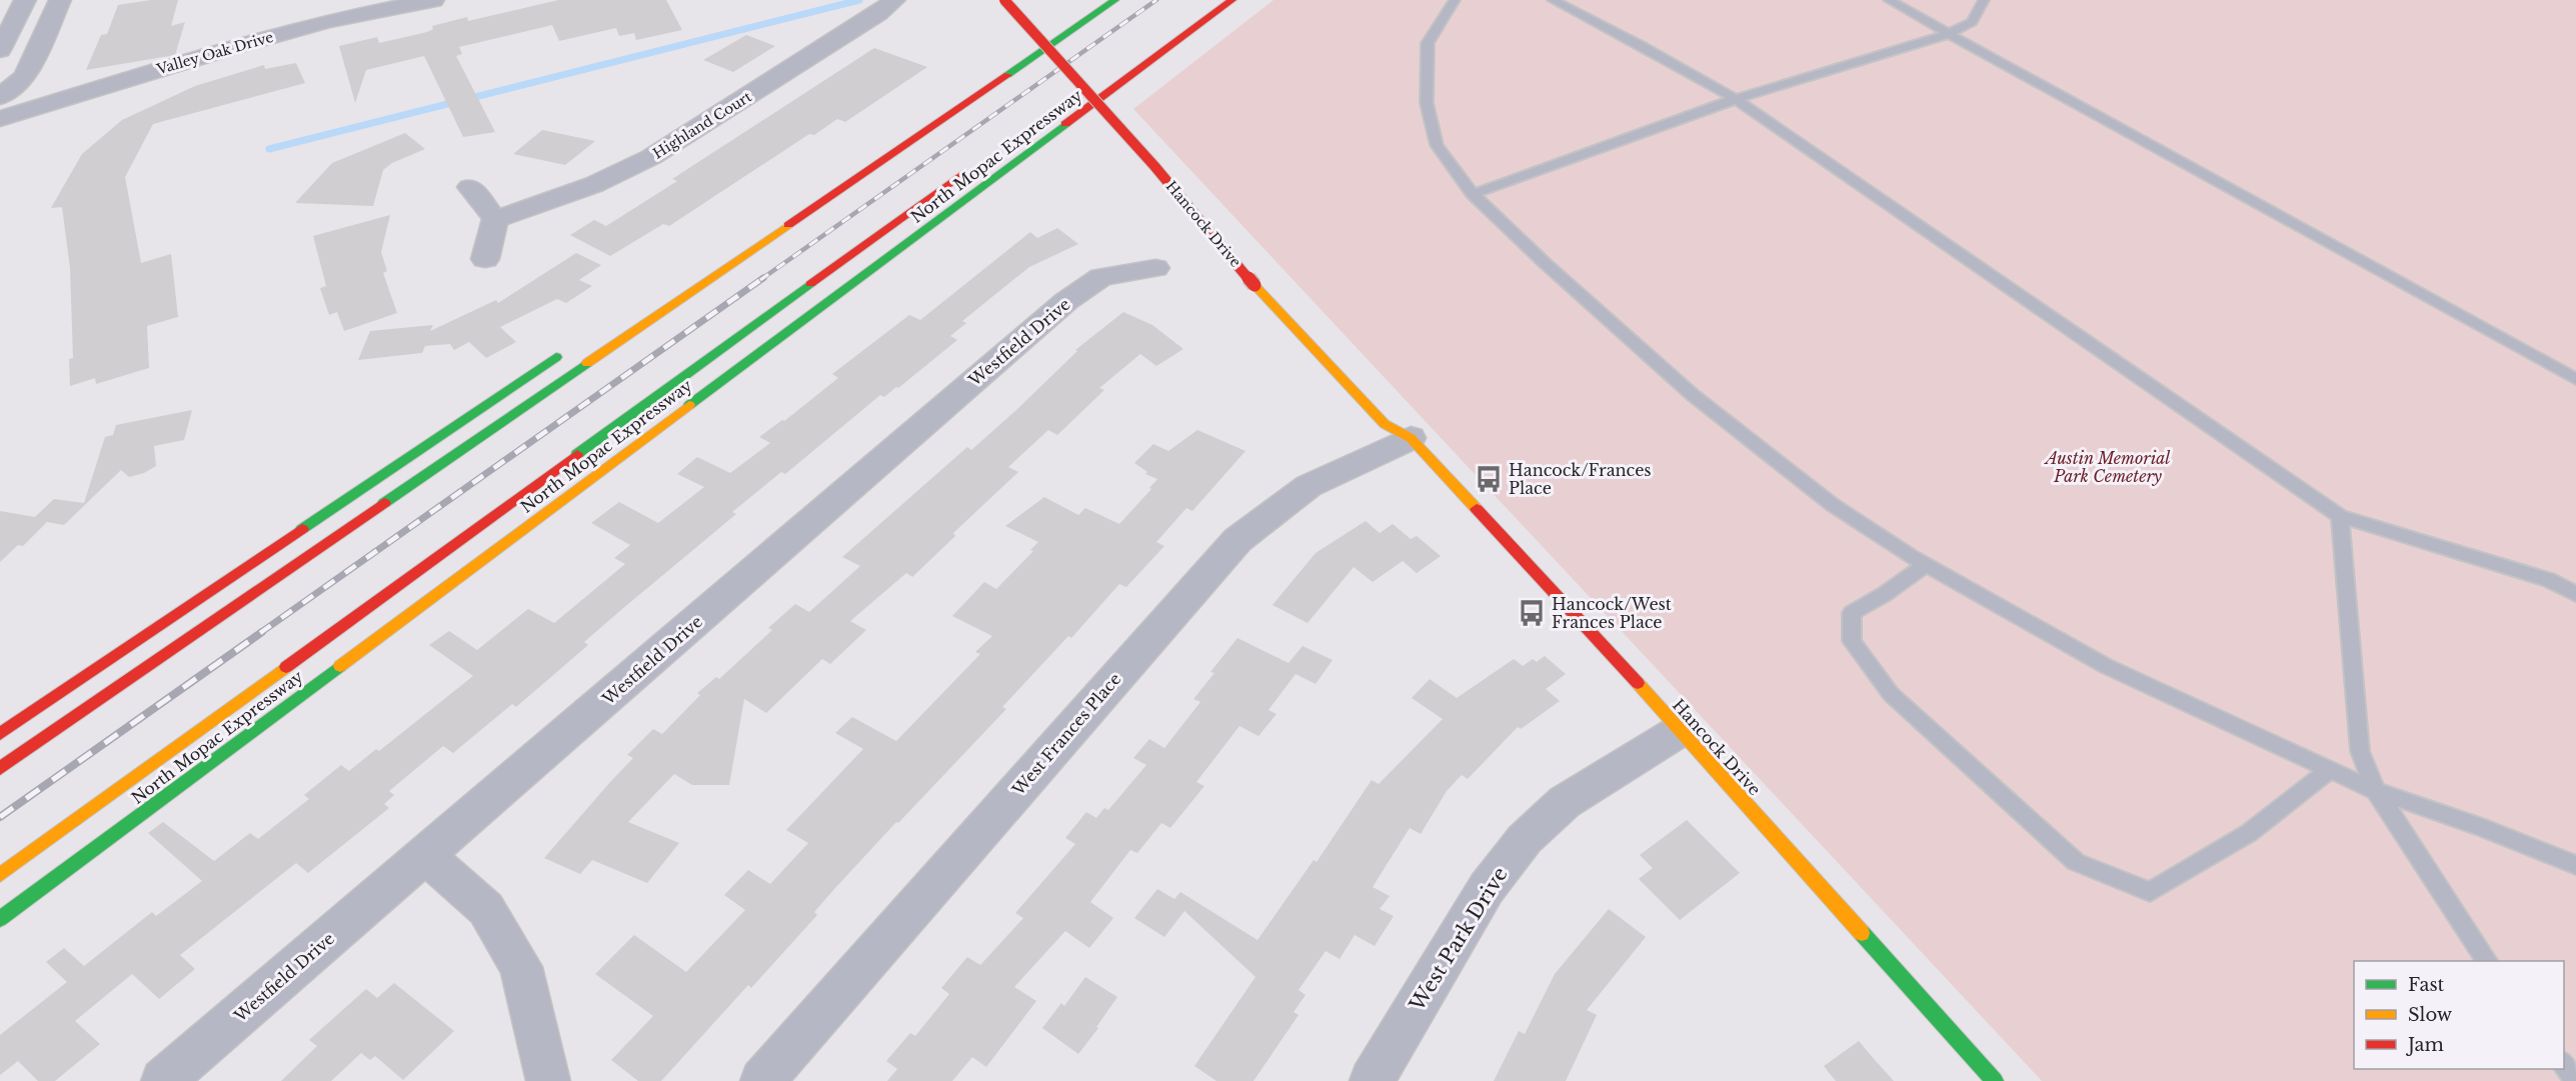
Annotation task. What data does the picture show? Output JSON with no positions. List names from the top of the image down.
{
  "streets": {
    "main road": ["North Mopac Expressway", "Hancock Drive"],
    "street": [
      "Valley Oak Drive",
      "Highland Court",
      "Westfield Drive",
      "West Frances Place",
      "West Park Drive"
    ]
  },
  "crossings": [
    ["Hancock Drive", "West Frances Place"],
    ["Hancock Drive", "West Park Drive"]
  ],
  "parks": ["Austin Memorial Park Cemetery"],
  "places": {
    "bus stop": ["Hancock/Frances Place", "Hancock/West Frances Place"]
  },
  "legend": ["Fast", "Slow", "Jam"]
}
